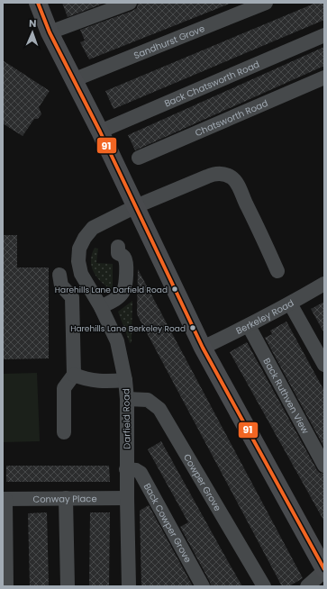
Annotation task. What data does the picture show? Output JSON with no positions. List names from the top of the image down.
{
  "streets": {
    "street": [
      "Sandhurst Grove",
      "Back Chatsworth Road",
      "Chatsworth Road",
      "Berkeley Road",
      "Back Ruthven View",
      "Darfield Road",
      "Cowper Grove",
      "Conway Place",
      "Back Cowper Grove"
    ]
  },
  "crossings": [
    ["Berkeley Road", "Back Ruthven View"],
    ["Darfield Road", "Cowper Grove"],
    ["Darfield Road", "Conway Place"],
    ["Darfield Road", "Back Cowper Grove"]
  ],
  "places": ["Harehills Lane Darfield Road", "Harehills Lane Berkeley Road"],
  "lines": ["transit line 91"],
  "north": "top"
}
